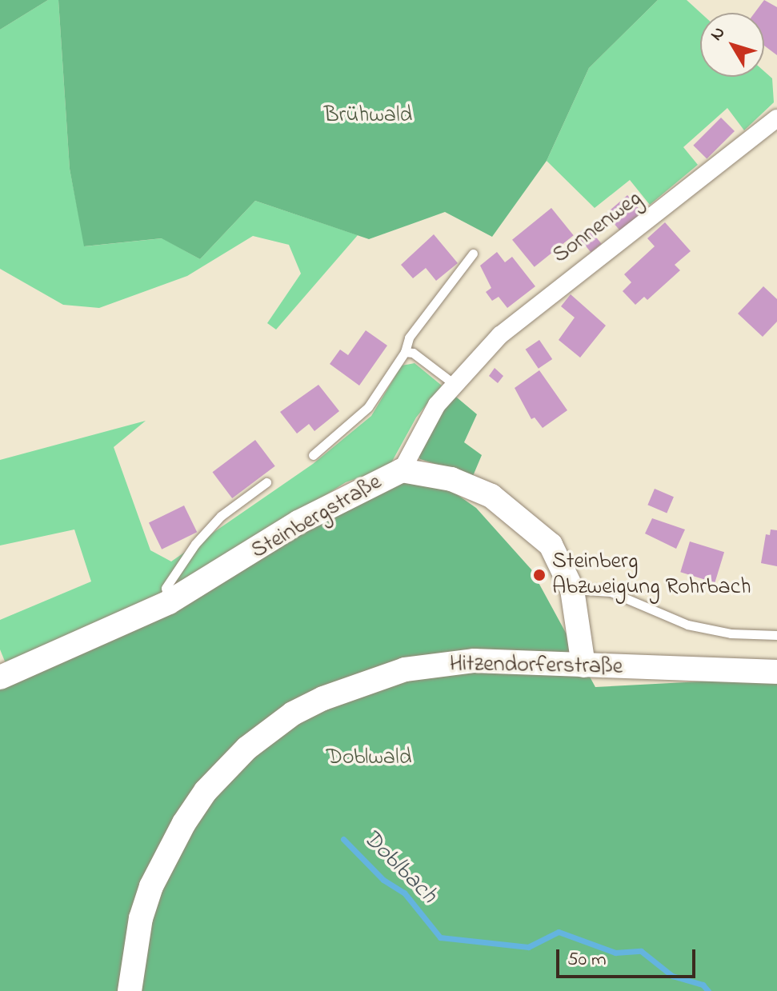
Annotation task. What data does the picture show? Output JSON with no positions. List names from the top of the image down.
{
  "streets": {
    "main road": ["Steinbergstraße", "Hitzendorferstraße"],
    "street": ["Sonnenweg"]
  },
  "crossings": [
    ["Sonnenweg", "Steinbergstraße"],
    ["Steinbergstraße", "Hitzendorferstraße"]
  ],
  "water": ["Doblbach"],
  "parks": ["Brühwald", "Doblwald"],
  "places": ["Steinberg Abzweigung Rohrbach"],
  "scale_bar": "50 m",
  "north": "top left"
}
